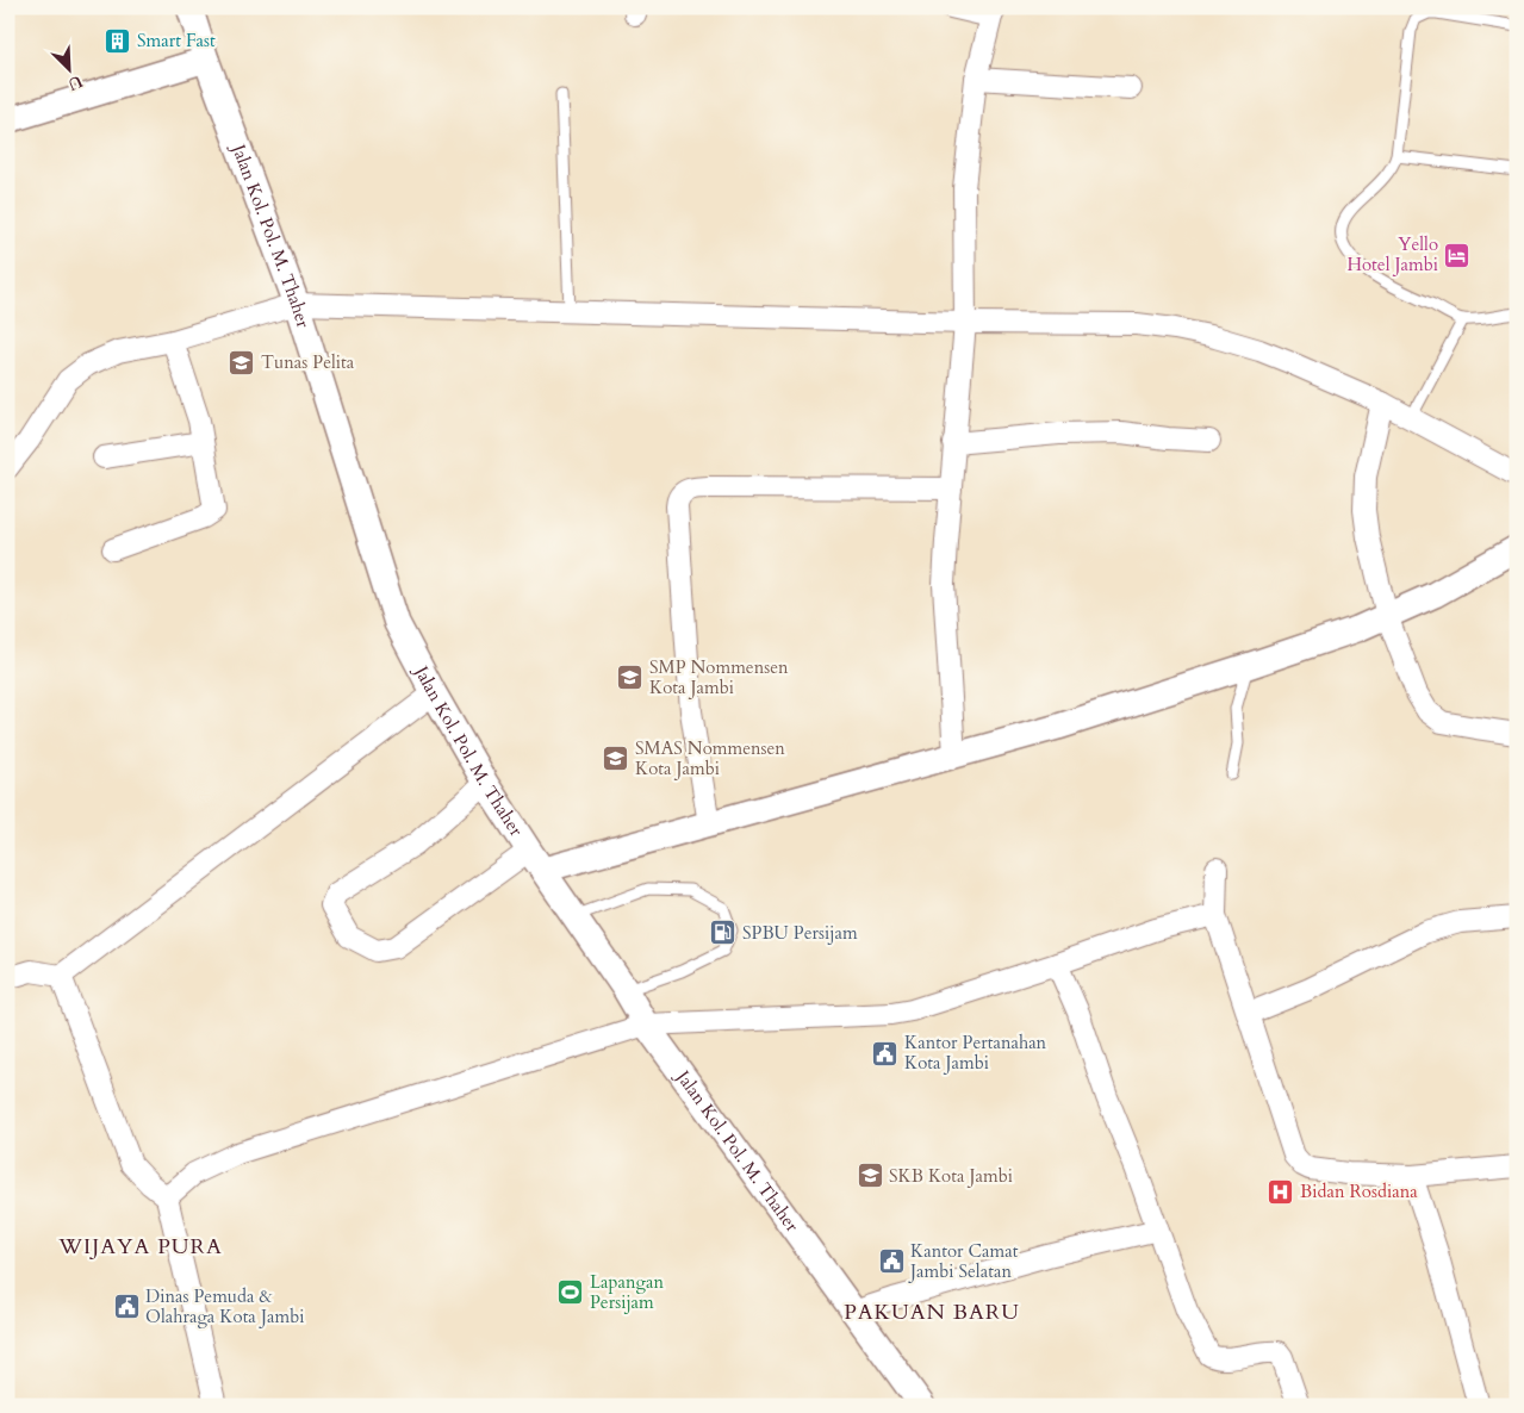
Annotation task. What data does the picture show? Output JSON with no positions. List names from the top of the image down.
{
  "streets": {
    "street": ["Jalan Kol. Pol. M. Thaher"]
  },
  "districts": ["WIJAYA PURA", "PAKUAN BARU"],
  "places": {
    "building": ["Smart Fast"],
    "hotel": ["Yello Hotel Jambi"],
    "school or university": [
      "Tunas Pelita",
      "SMP Nommensen Kota Jambi",
      "SMAS Nommensen Kota Jambi",
      "SKB Kota Jambi"
    ],
    "fuel station": ["SPBU Persijam"],
    "public building": ["Kantor Pertanahan Kota Jambi", "Kantor Camat Jambi Selatan", "Dinas Pemuda & Olahraga Kota Jambi"],
    "hospital": ["Bidan Rosdiana"],
    "sports": ["Lapangan Persijam"]
  },
  "north": "bottom right"
}
